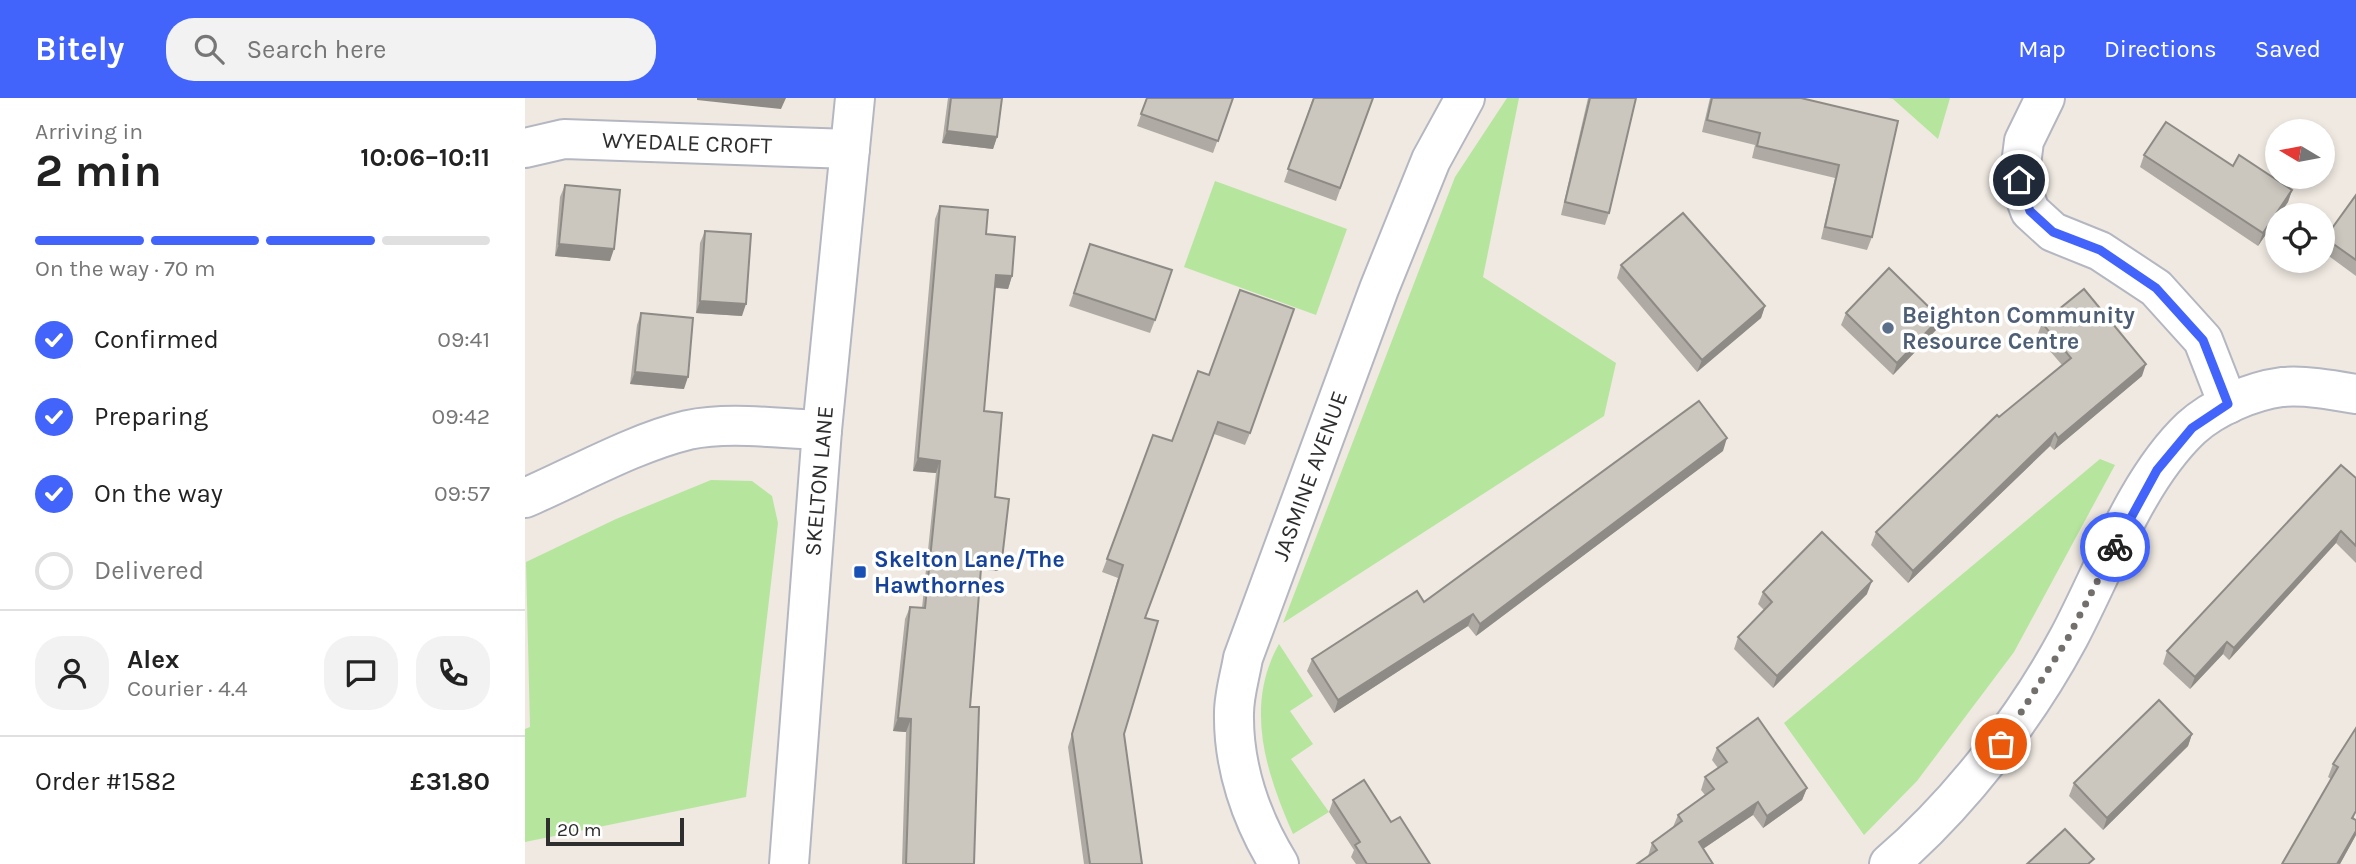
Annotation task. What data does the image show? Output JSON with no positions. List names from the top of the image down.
{
  "streets": {
    "street": ["WYEDALE CROFT", "JASMINE AVENUE", "SKELTON LANE"]
  },
  "crossings": [
    ["WYEDALE CROFT", "SKELTON LANE"]
  ],
  "places": {
    "other": ["Beighton Community Resource Centre"],
    "transit": ["Skelton Lane/The Hawthornes"]
  },
  "scale_bar": "20 m",
  "north": "left",
  "page": {
    "header": "Bitely",
    "search": "Search here",
    "nav": ["Map", "Directions", "Saved"],
    "heading": ["2 min", "Arriving in", "10:06–10:11"],
    "panel": [
      "Alex",
      "Courier · 4.4",
      "Order #1582",
      "£31.80"
    ],
    "bar": "On the way · 70 m",
    "list": [
      ["Confirmed", "09:41"],
      ["Preparing", "09:42"],
      ["On the way", "09:57"],
      "Delivered"
    ],
    "scale": "20 m"
  }
}
